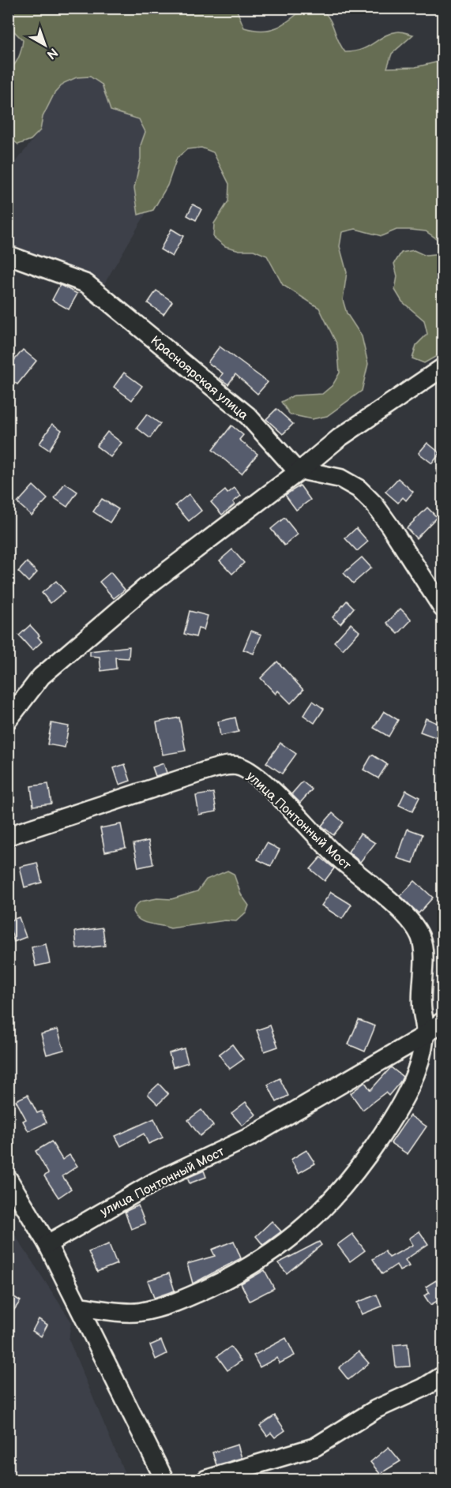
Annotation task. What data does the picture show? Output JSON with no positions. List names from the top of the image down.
{
  "streets": {
    "street": ["Красноярская улица", "улица Понтонный Мост"]
  },
  "north": "bottom right"
}
